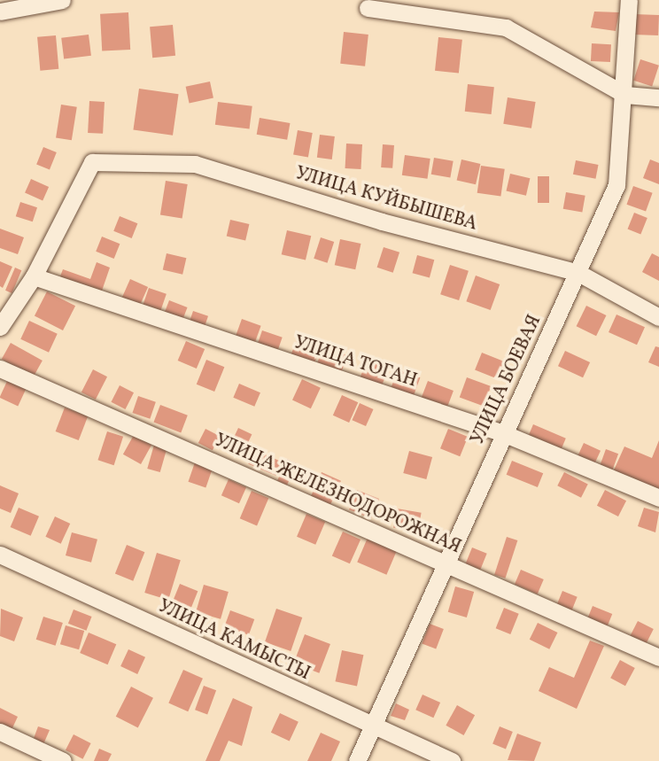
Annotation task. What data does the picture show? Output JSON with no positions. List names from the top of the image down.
{
  "streets": {
    "street": [
      "УЛИЦА КУЙБЫШЕВА",
      "УЛИЦА ТОГАН",
      "УЛИЦА БОЕВАЯ",
      "УЛИЦА ЖЕЛЕЗНОДОРОЖНАЯ",
      "УЛИЦА КАМЫСТЫ"
    ]
  },
  "crossings": [
    ["УЛИЦА КУЙБЫШЕВА", "УЛИЦА ТОГАН"],
    ["УЛИЦА КУЙБЫШЕВА", "УЛИЦА БОЕВАЯ"],
    ["УЛИЦА ТОГАН", "УЛИЦА БОЕВАЯ"],
    ["УЛИЦА БОЕВАЯ", "УЛИЦА ЖЕЛЕЗНОДОРОЖНАЯ"],
    ["УЛИЦА БОЕВАЯ", "УЛИЦА КАМЫСТЫ"]
  ]
}
